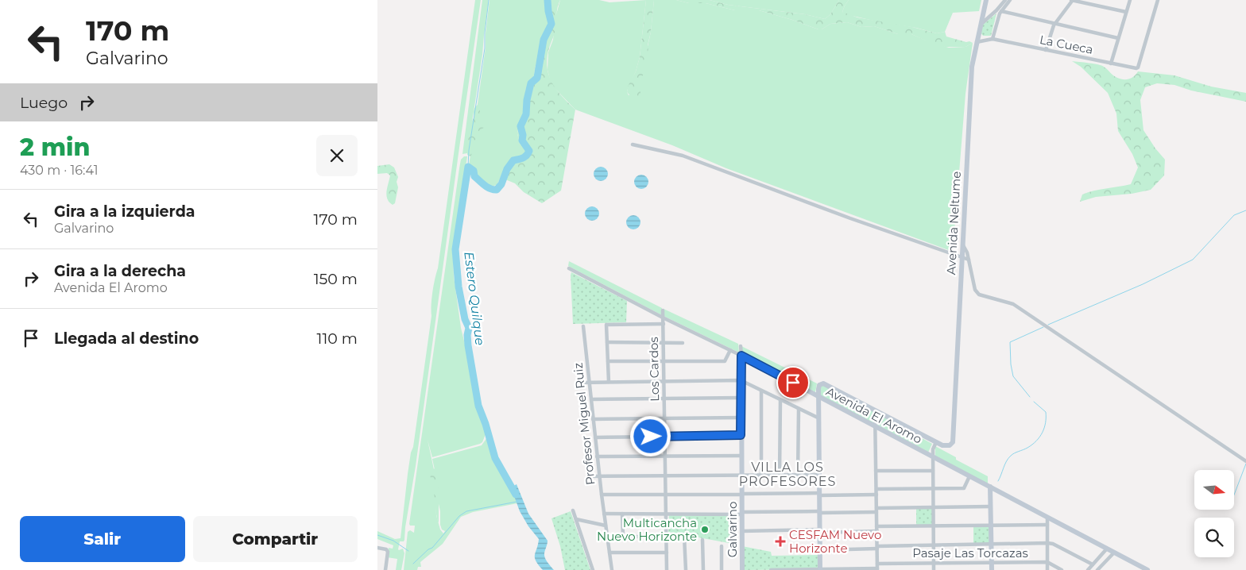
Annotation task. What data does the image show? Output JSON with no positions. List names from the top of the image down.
{
  "streets": {
    "street": [
      "La Cueca",
      "Avenida Neltume",
      "Los Cardos",
      "Avenida El Aromo",
      "Profesor Miguel Ruiz",
      "Galvarino",
      "Pasaje Las Torcazas"
    ]
  },
  "crossings": [
    ["Avenida Neltume", "Avenida El Aromo"],
    ["Los Cardos", "Avenida El Aromo"],
    ["Avenida El Aromo", "Galvarino"]
  ],
  "districts": ["VILLA LOS PROFESORES"],
  "water": ["Estero Quilque"],
  "places": {
    "other": ["Multicancha Nuevo Horizonte"],
    "health": ["CESFAM Nuevo Horizonte"]
  },
  "north": "right",
  "page": {
    "turn": ["170 m", "Galvarino"],
    "then": "Luego",
    "heading": ["2 min", "430 m · 16:41"],
    "list": [
      {
        "name": "Gira a la izquierda",
        "note": "Galvarino",
        "value": "170 m"
      },
      {
        "name": "Gira a la derecha",
        "note": "Avenida El Aromo",
        "value": "150 m"
      },
      {
        "name": "Llegada al destino",
        "value": "110 m"
      }
    ],
    "buttons": ["Salir", "Compartir"]
  }
}
